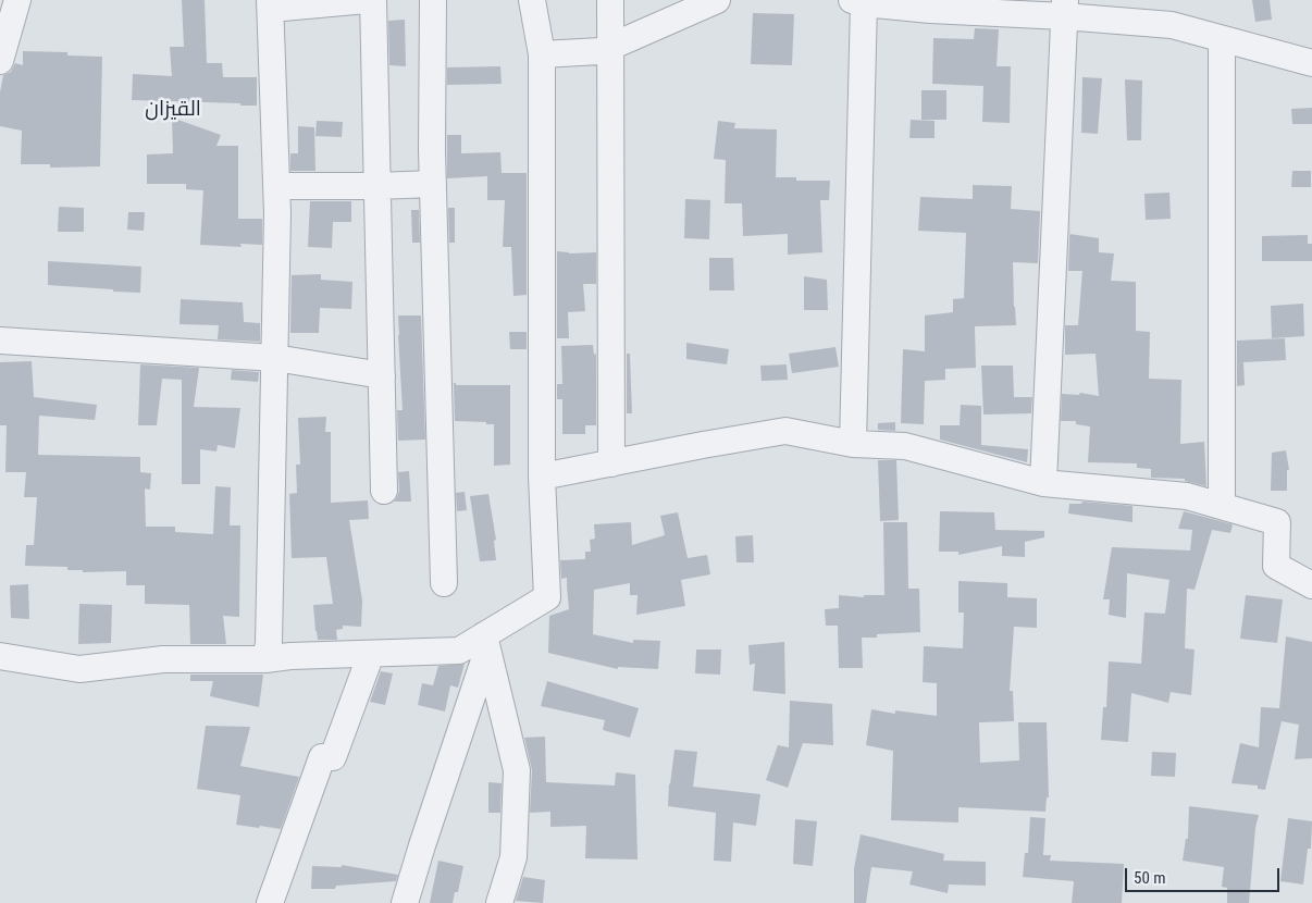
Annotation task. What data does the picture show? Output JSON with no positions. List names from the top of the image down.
{
  "districts": ["القيزان"],
  "scale_bar": "50 m"
}
